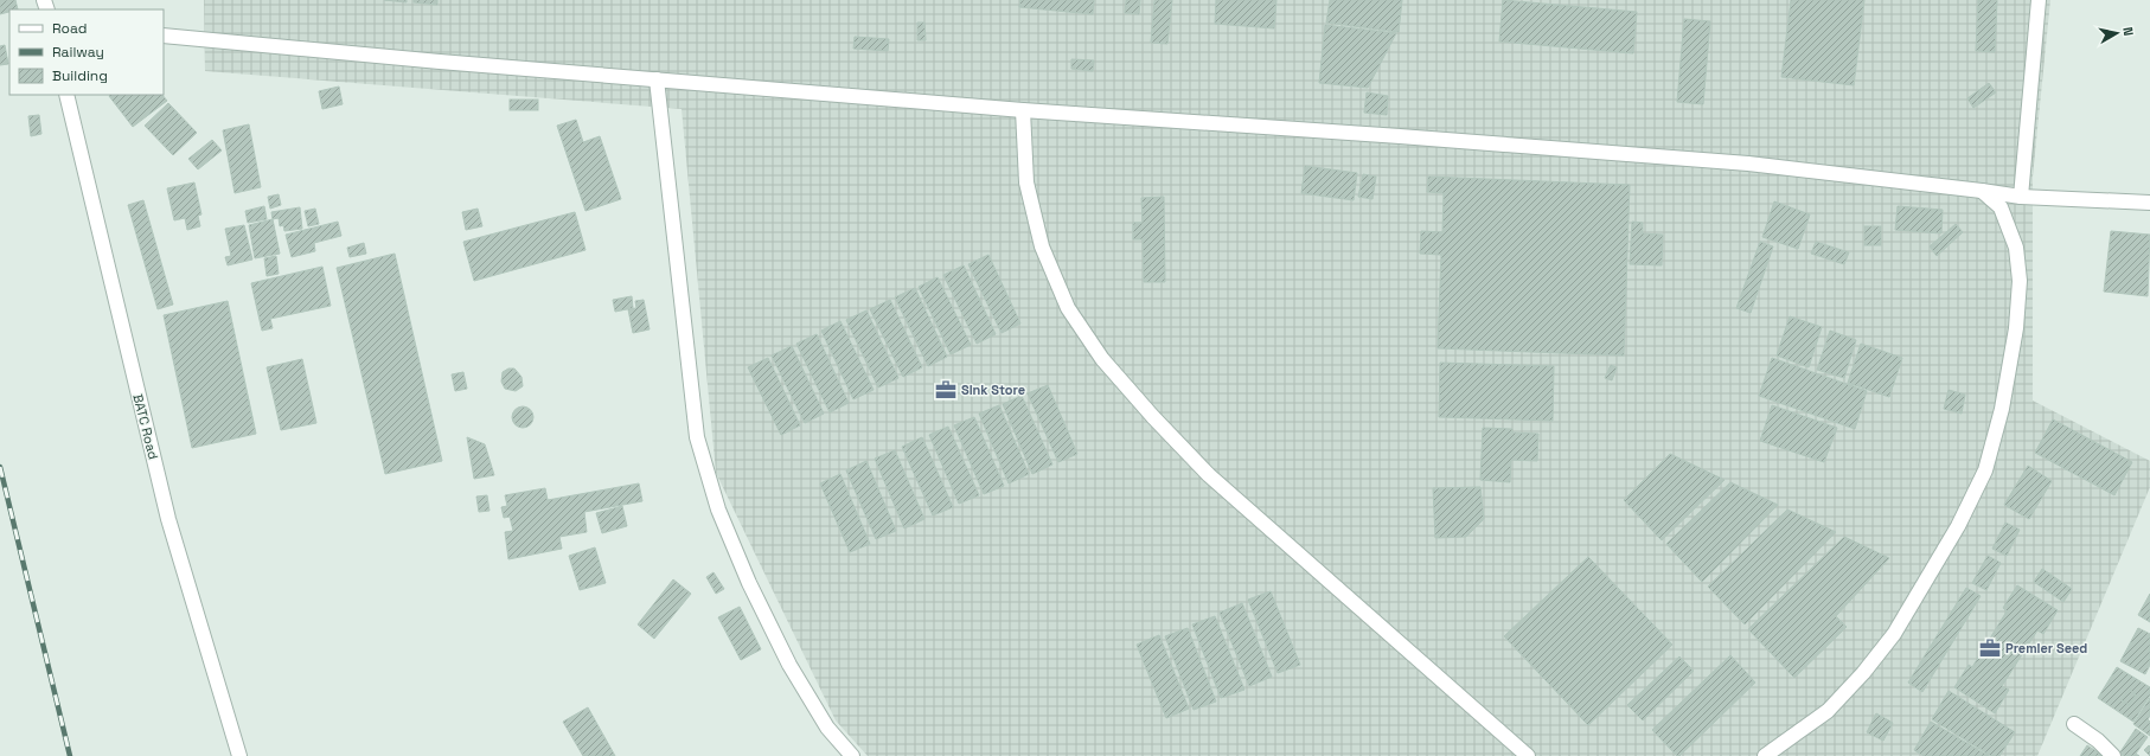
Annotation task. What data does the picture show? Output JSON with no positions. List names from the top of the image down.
{
  "streets": {
    "street": ["BATC Road"]
  },
  "places": {
    "office": ["Sink Store", "Premier Seed"]
  },
  "legend": ["Road", "Railway", "Building"],
  "north": "right"
}
